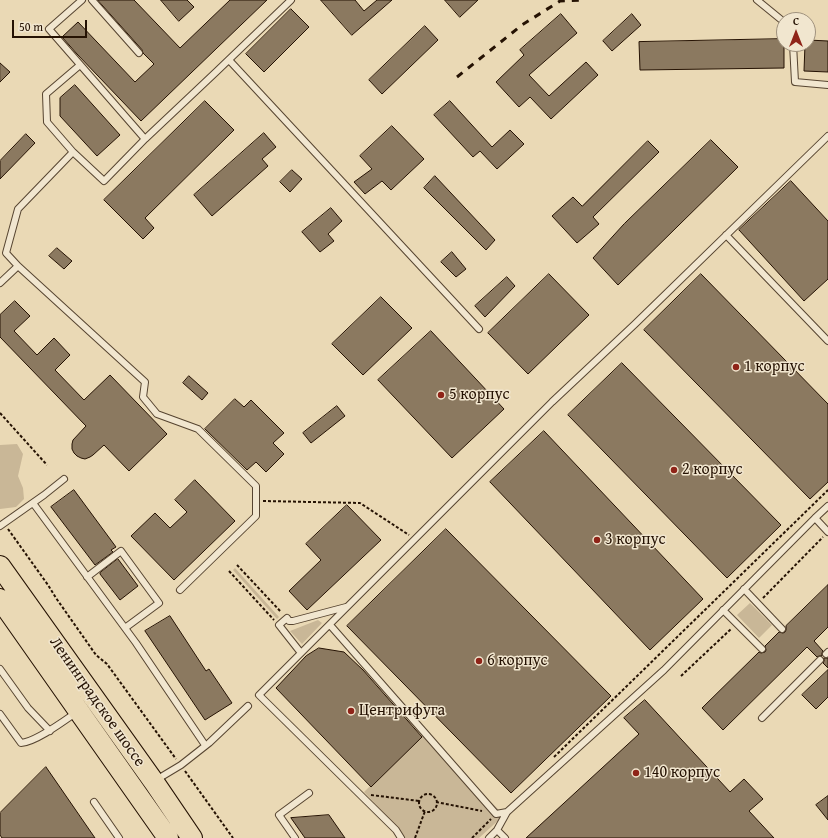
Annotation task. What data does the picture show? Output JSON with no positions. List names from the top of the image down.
{
  "streets": {
    "highway": ["Ленинградское шоссе"]
  },
  "places": [
    "1 корпус",
    "5 корпус",
    "2 корпус",
    "3 корпус",
    "6 корпус",
    "Центрифуга",
    "140 корпус"
  ],
  "scale_bar": "50 m",
  "north": "top"
}
